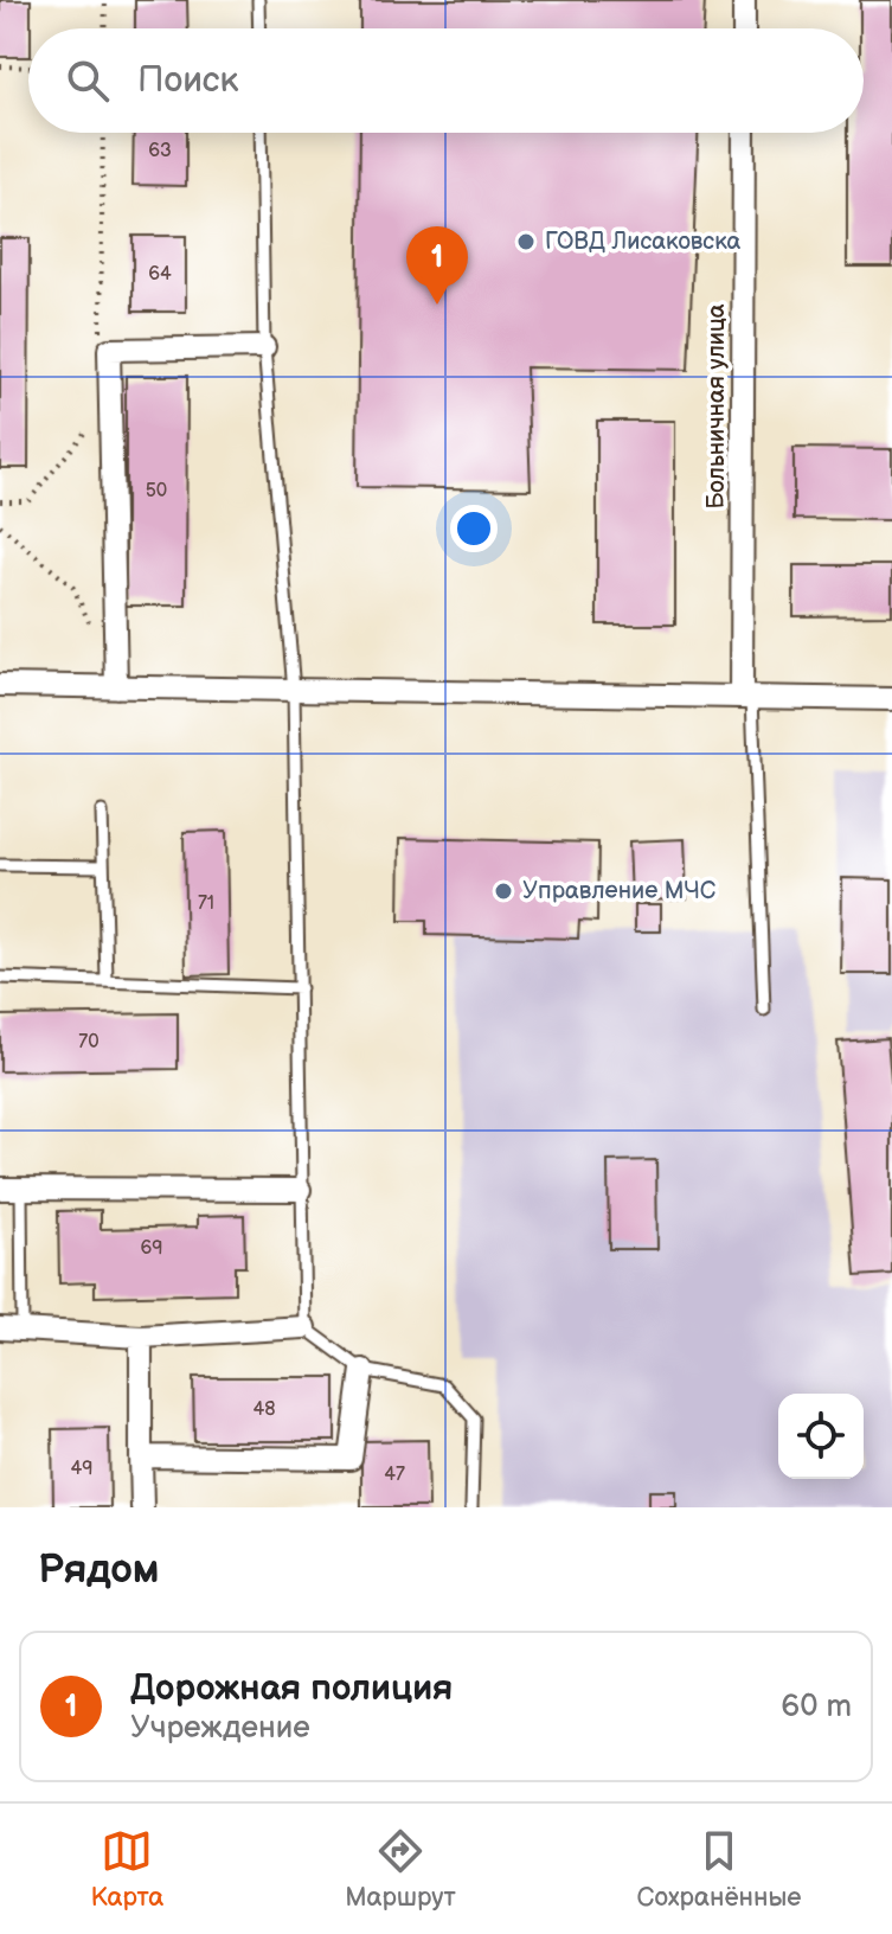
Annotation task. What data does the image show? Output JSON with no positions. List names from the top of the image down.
{
  "streets": {
    "street": ["Больничная улица"]
  },
  "places": ["ГОВД Лисаковска", "Управление МЧС"],
  "house_numbers": [
    "63",
    "64",
    "50",
    "71",
    "70",
    "69",
    "48",
    "49",
    "47"
  ],
  "page": {
    "search": "Поиск",
    "pins": "1",
    "heading": "Рядом",
    "list": [
      {
        "mark": "1",
        "name": "Дорожная полиция",
        "note": "Учреждение",
        "value": "60 m"
      }
    ],
    "nav": ["Карта", "Маршрут", "Сохранённые"]
  }
}
